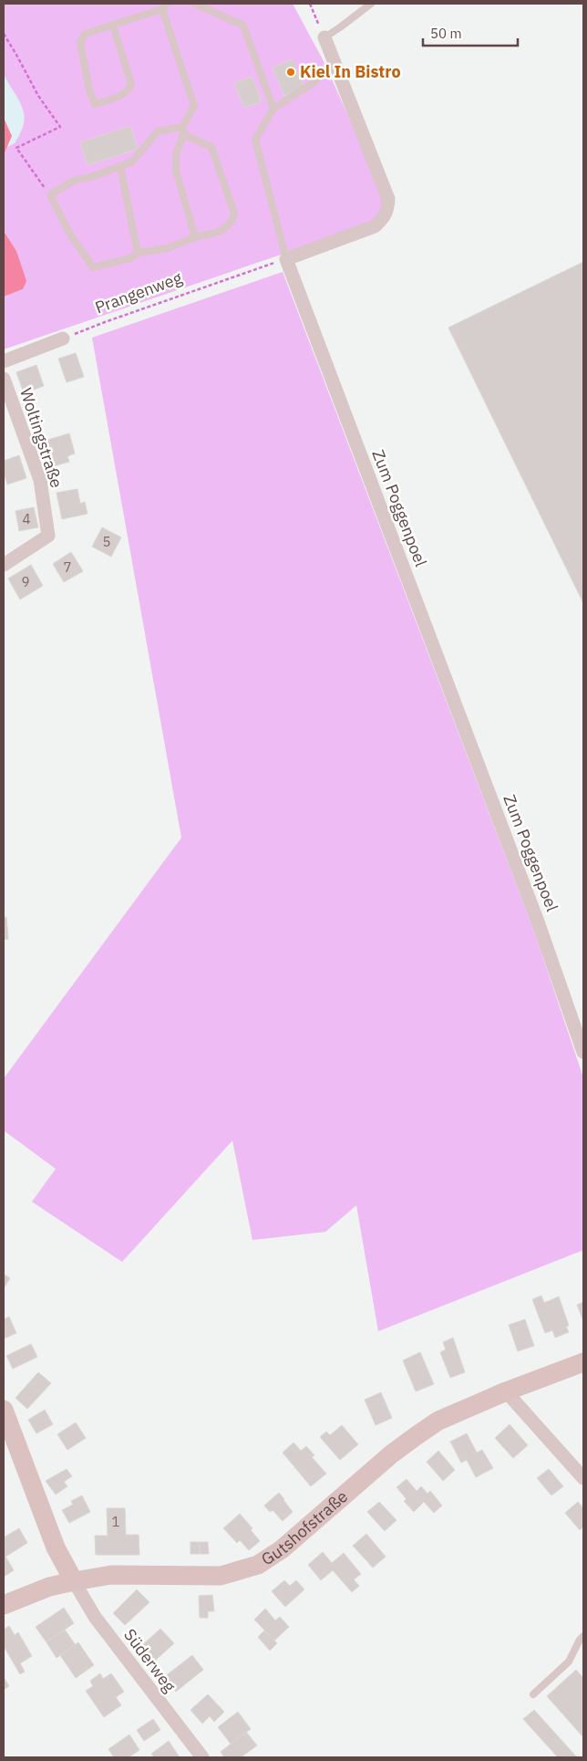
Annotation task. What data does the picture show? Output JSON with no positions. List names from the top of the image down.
{
  "streets": {
    "street": [
      "Woltingstraße",
      "Zum Poggenpoel",
      "Gutshofstraße",
      "Süderweg"
    ],
    "path": ["Prangenweg"]
  },
  "crossings": [
    ["Prangenweg", "Zum Poggenpoel"],
    ["Gutshofstraße", "Süderweg"]
  ],
  "places": ["Kiel In Bistro"],
  "house_numbers": [
    "4",
    "5",
    "7",
    "9",
    "1"
  ],
  "scale_bar": "50 m"
}
